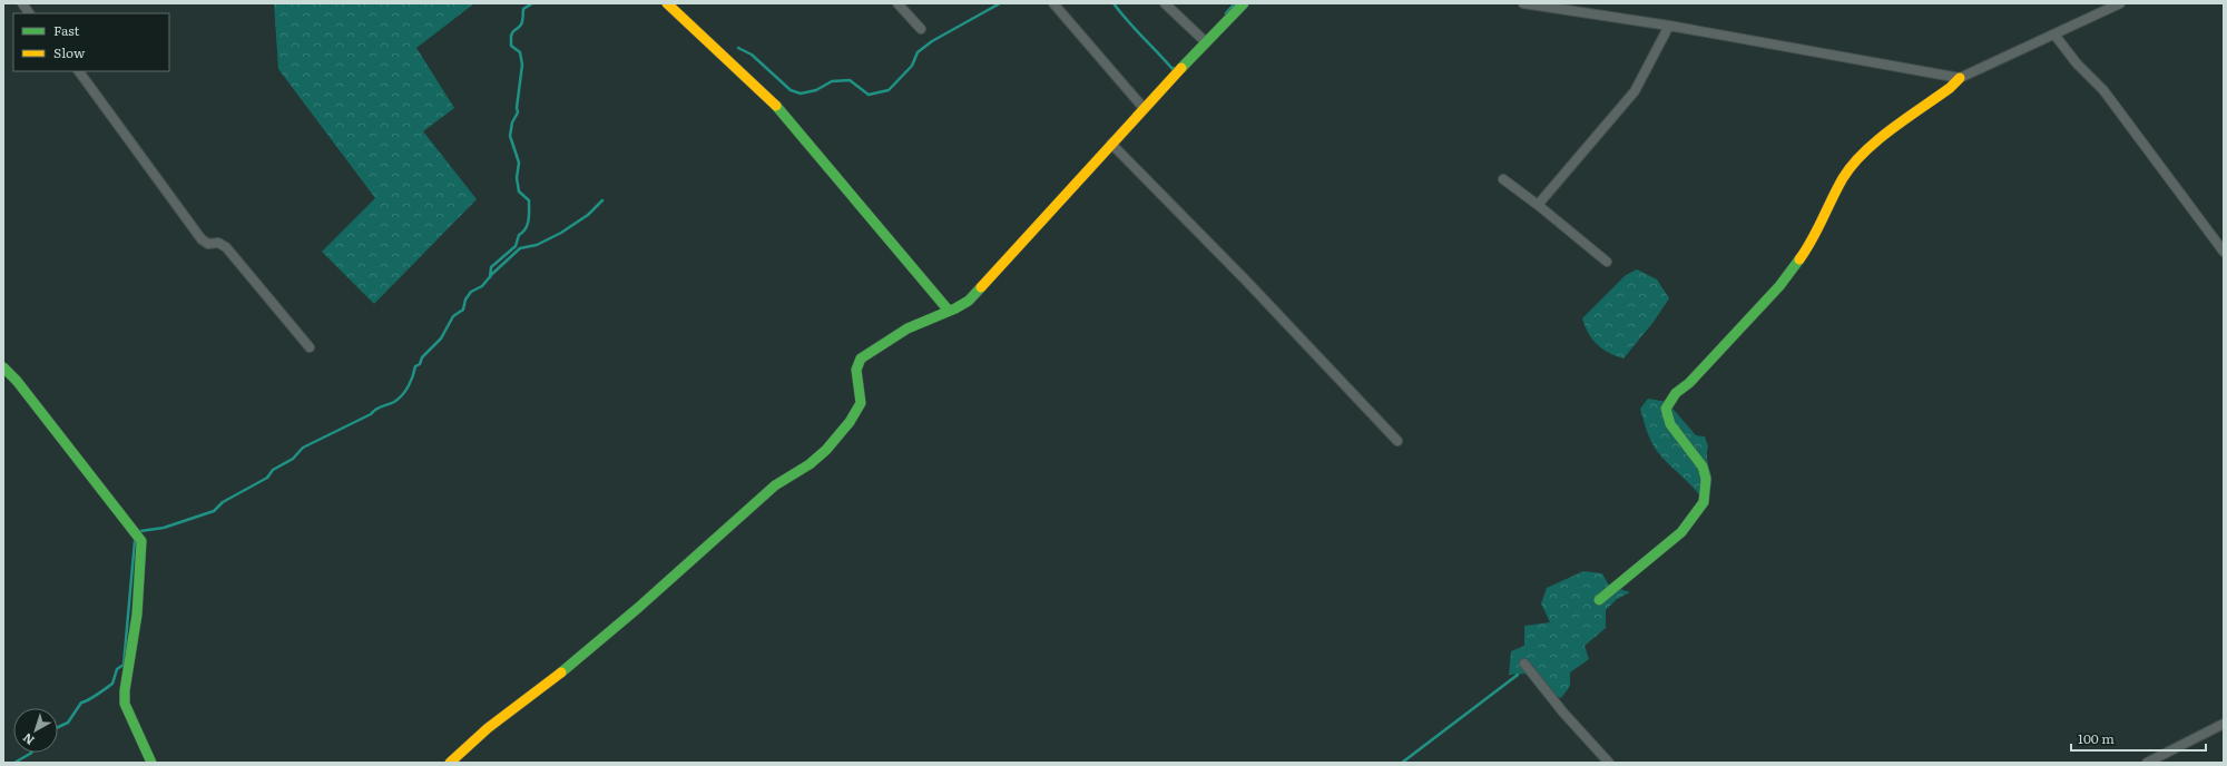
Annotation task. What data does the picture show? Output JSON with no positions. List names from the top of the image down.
{
  "legend": ["Fast", "Slow"],
  "scale_bar": "100 m",
  "north": "bottom left"
}
